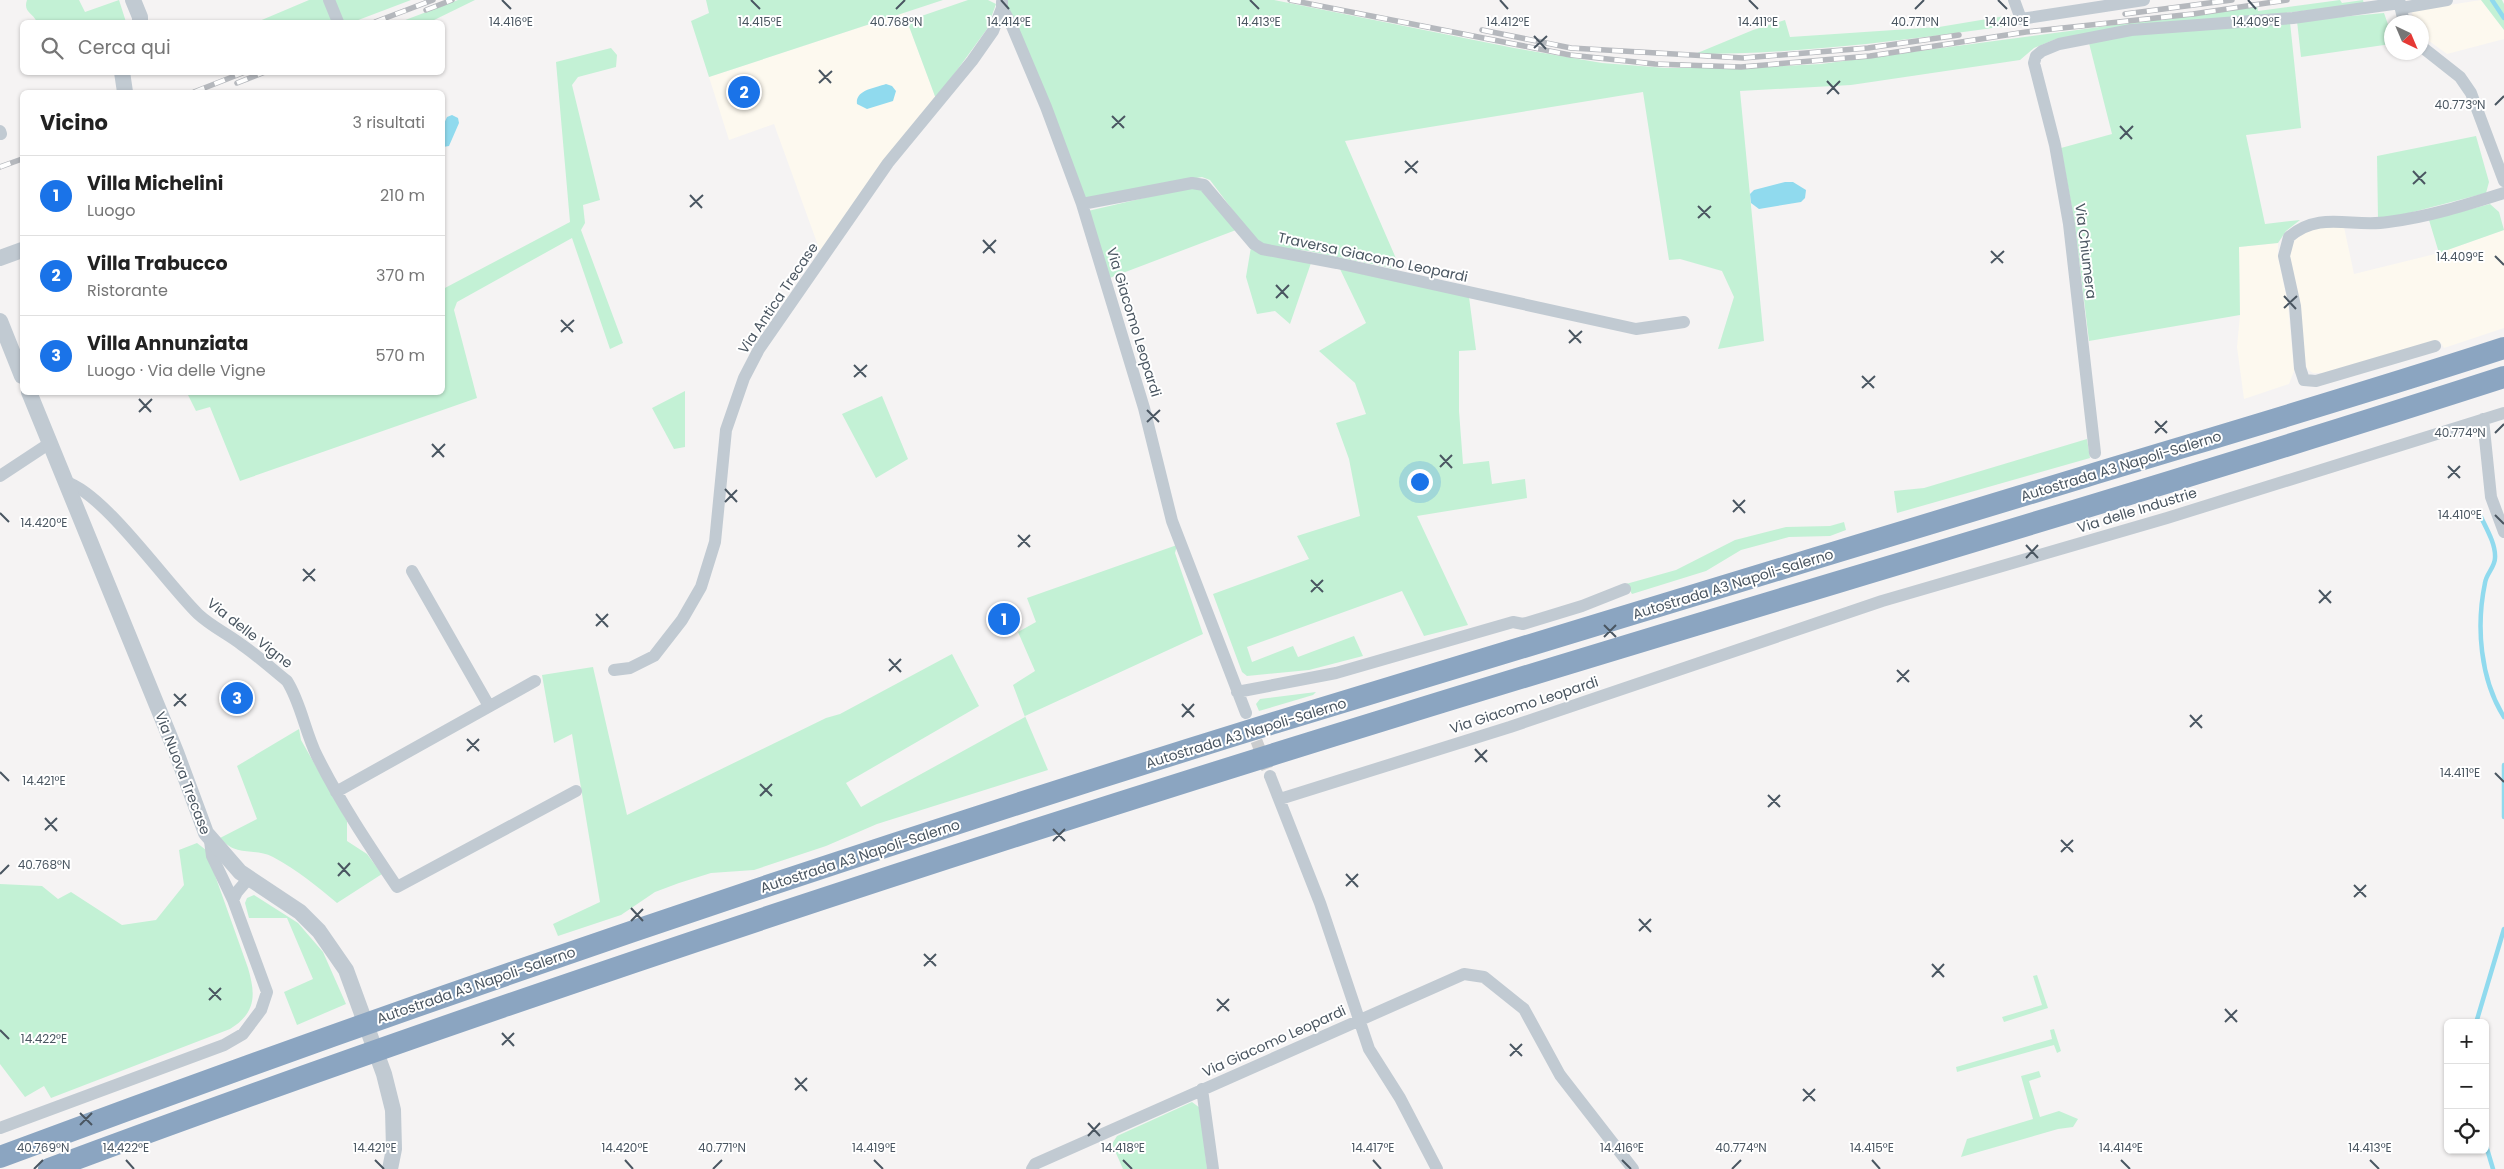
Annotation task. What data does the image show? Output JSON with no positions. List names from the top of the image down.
{
  "streets": {
    "highway": ["Autostrada A3 Napoli-Salerno"],
    "street": [
      "Via Chiumera",
      "Traversa Giacomo Leopardi",
      "Via Antica Trecase",
      "Via Giacomo Leopardi",
      "Via delle Industrie",
      "Via delle Vigne",
      "Via Nuova Trecase"
    ]
  },
  "crossings": [
    ["Traversa Giacomo Leopardi", "Via Giacomo Leopardi"],
    ["Via Antica Trecase", "Via Giacomo Leopardi"],
    ["Via Giacomo Leopardi", "Via delle Industrie"],
    ["Via delle Vigne", "Via Nuova Trecase"]
  ],
  "north": "bottom right",
  "page": {
    "search": "Cerca qui",
    "pins": ["2", "1", "3"],
    "heading": ["Vicino", "3 risultati"],
    "list": [
      {
        "mark": "1",
        "name": "Villa Michelini",
        "note": "Luogo",
        "value": "210 m"
      },
      {
        "mark": "2",
        "name": "Villa Trabucco",
        "note": "Ristorante",
        "value": "370 m"
      },
      {
        "mark": "3",
        "name": "Villa Annunziata",
        "note": "Luogo · Via delle Vigne",
        "value": "570 m"
      }
    ],
    "map_buttons": ["+", "−"]
  },
  "coordinates": [
    "40.768°N",
    "40.771°N",
    "14.416°E",
    "14.415°E",
    "14.414°E",
    "14.413°E",
    "14.412°E",
    "14.411°E",
    "14.410°E",
    "14.409°E",
    "40.773°N",
    "40.774°N",
    "14.420°E",
    "14.421°E",
    "14.422°E",
    "14.419°E",
    "14.418°E",
    "14.417°E",
    "40.769°N"
  ]
}
